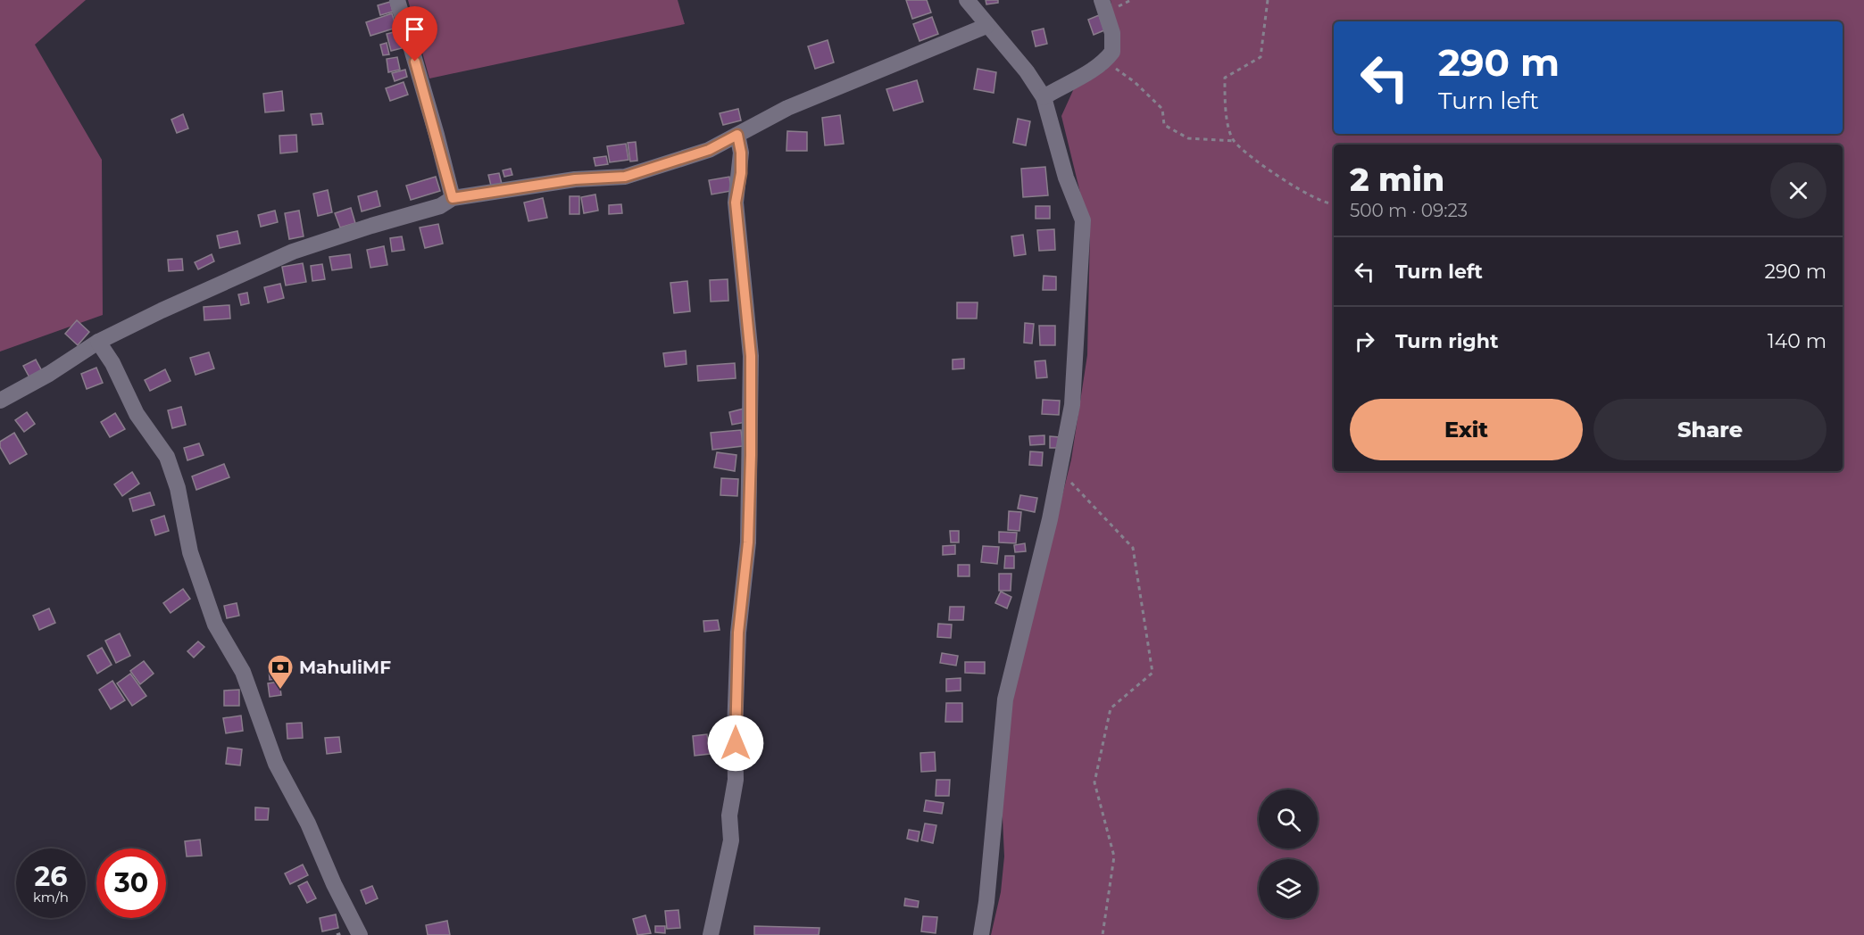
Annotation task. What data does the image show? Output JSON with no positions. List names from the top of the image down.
{
  "places": {
    "bank": ["MahuliMF"]
  },
  "page": {
    "turn": ["290 m", "Turn left"],
    "heading": ["2 min", "500 m · 09:23"],
    "list": [
      {
        "name": "Turn left",
        "value": "290 m"
      },
      {
        "name": "Turn right",
        "value": "140 m"
      }
    ],
    "buttons": ["Exit", "Share"],
    "speed": "26 km/h",
    "limit": "30"
  }
}
